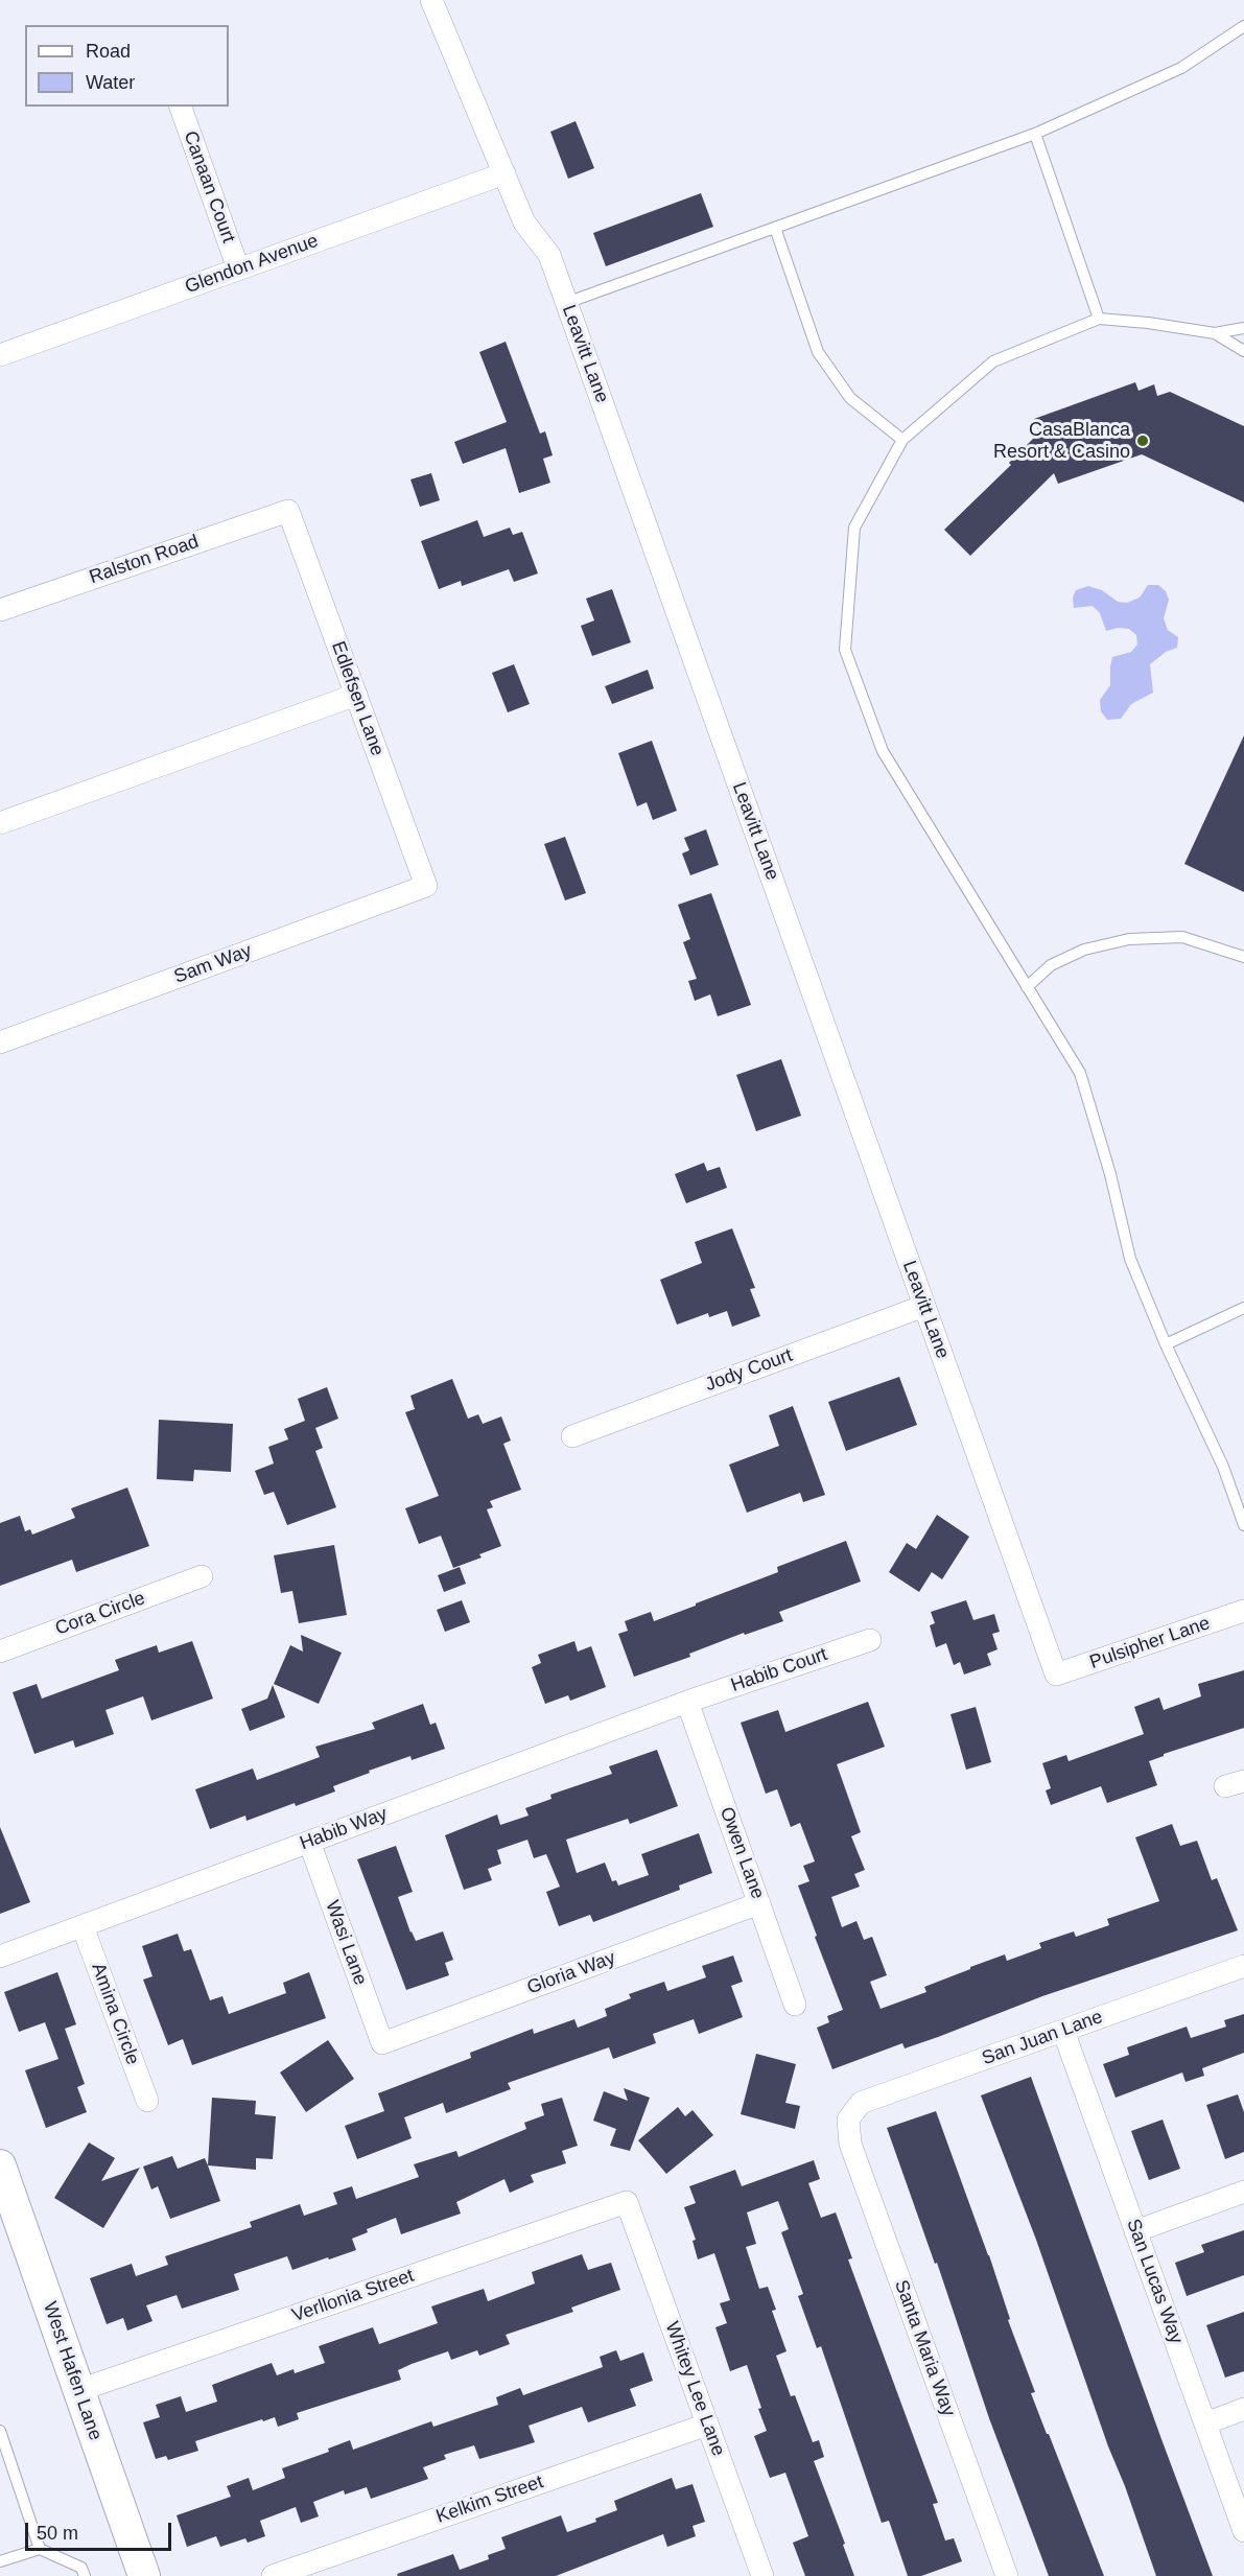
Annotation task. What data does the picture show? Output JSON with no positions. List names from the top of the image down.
{
  "streets": {
    "main road": ["West Hafen Lane"],
    "street": [
      "Canaan Court",
      "Glendon Avenue",
      "Leavitt Lane",
      "Ralston Road",
      "Edlefsen Lane",
      "Sam Way",
      "Jody Court",
      "Cora Circle",
      "Pulsipher Lane",
      "Habib Court",
      "Habib Way",
      "Owen Lane",
      "Wasi Lane",
      "Gloria Way",
      "Amina Circle",
      "San Juan Lane",
      "San Lucas Way",
      "Verllonia Street",
      "Santa Maria Way",
      "Whitey Lee Lane",
      "Kelkim Street"
    ]
  },
  "crossings": [
    ["Canaan Court", "Glendon Avenue"],
    ["Glendon Avenue", "Leavitt Lane"],
    ["Leavitt Lane", "Jody Court"],
    ["Leavitt Lane", "Pulsipher Lane"],
    ["Ralston Road", "Edlefsen Lane"],
    ["Edlefsen Lane", "Sam Way"],
    ["Habib Court", "Habib Way"],
    ["Habib Court", "Owen Lane"],
    ["Habib Way", "Owen Lane"],
    ["Habib Way", "Wasi Lane"],
    ["Habib Way", "Amina Circle"],
    ["Owen Lane", "Gloria Way"],
    ["Wasi Lane", "Gloria Way"],
    ["San Juan Lane", "San Lucas Way"],
    ["San Juan Lane", "Santa Maria Way"],
    ["Verllonia Street", "West Hafen Lane"],
    ["Verllonia Street", "Whitey Lee Lane"],
    ["Whitey Lee Lane", "Kelkim Street"]
  ],
  "places": ["CasaBlanca Resort & Casino"],
  "legend": ["Road", "Water"],
  "scale_bar": "50 m"
}
